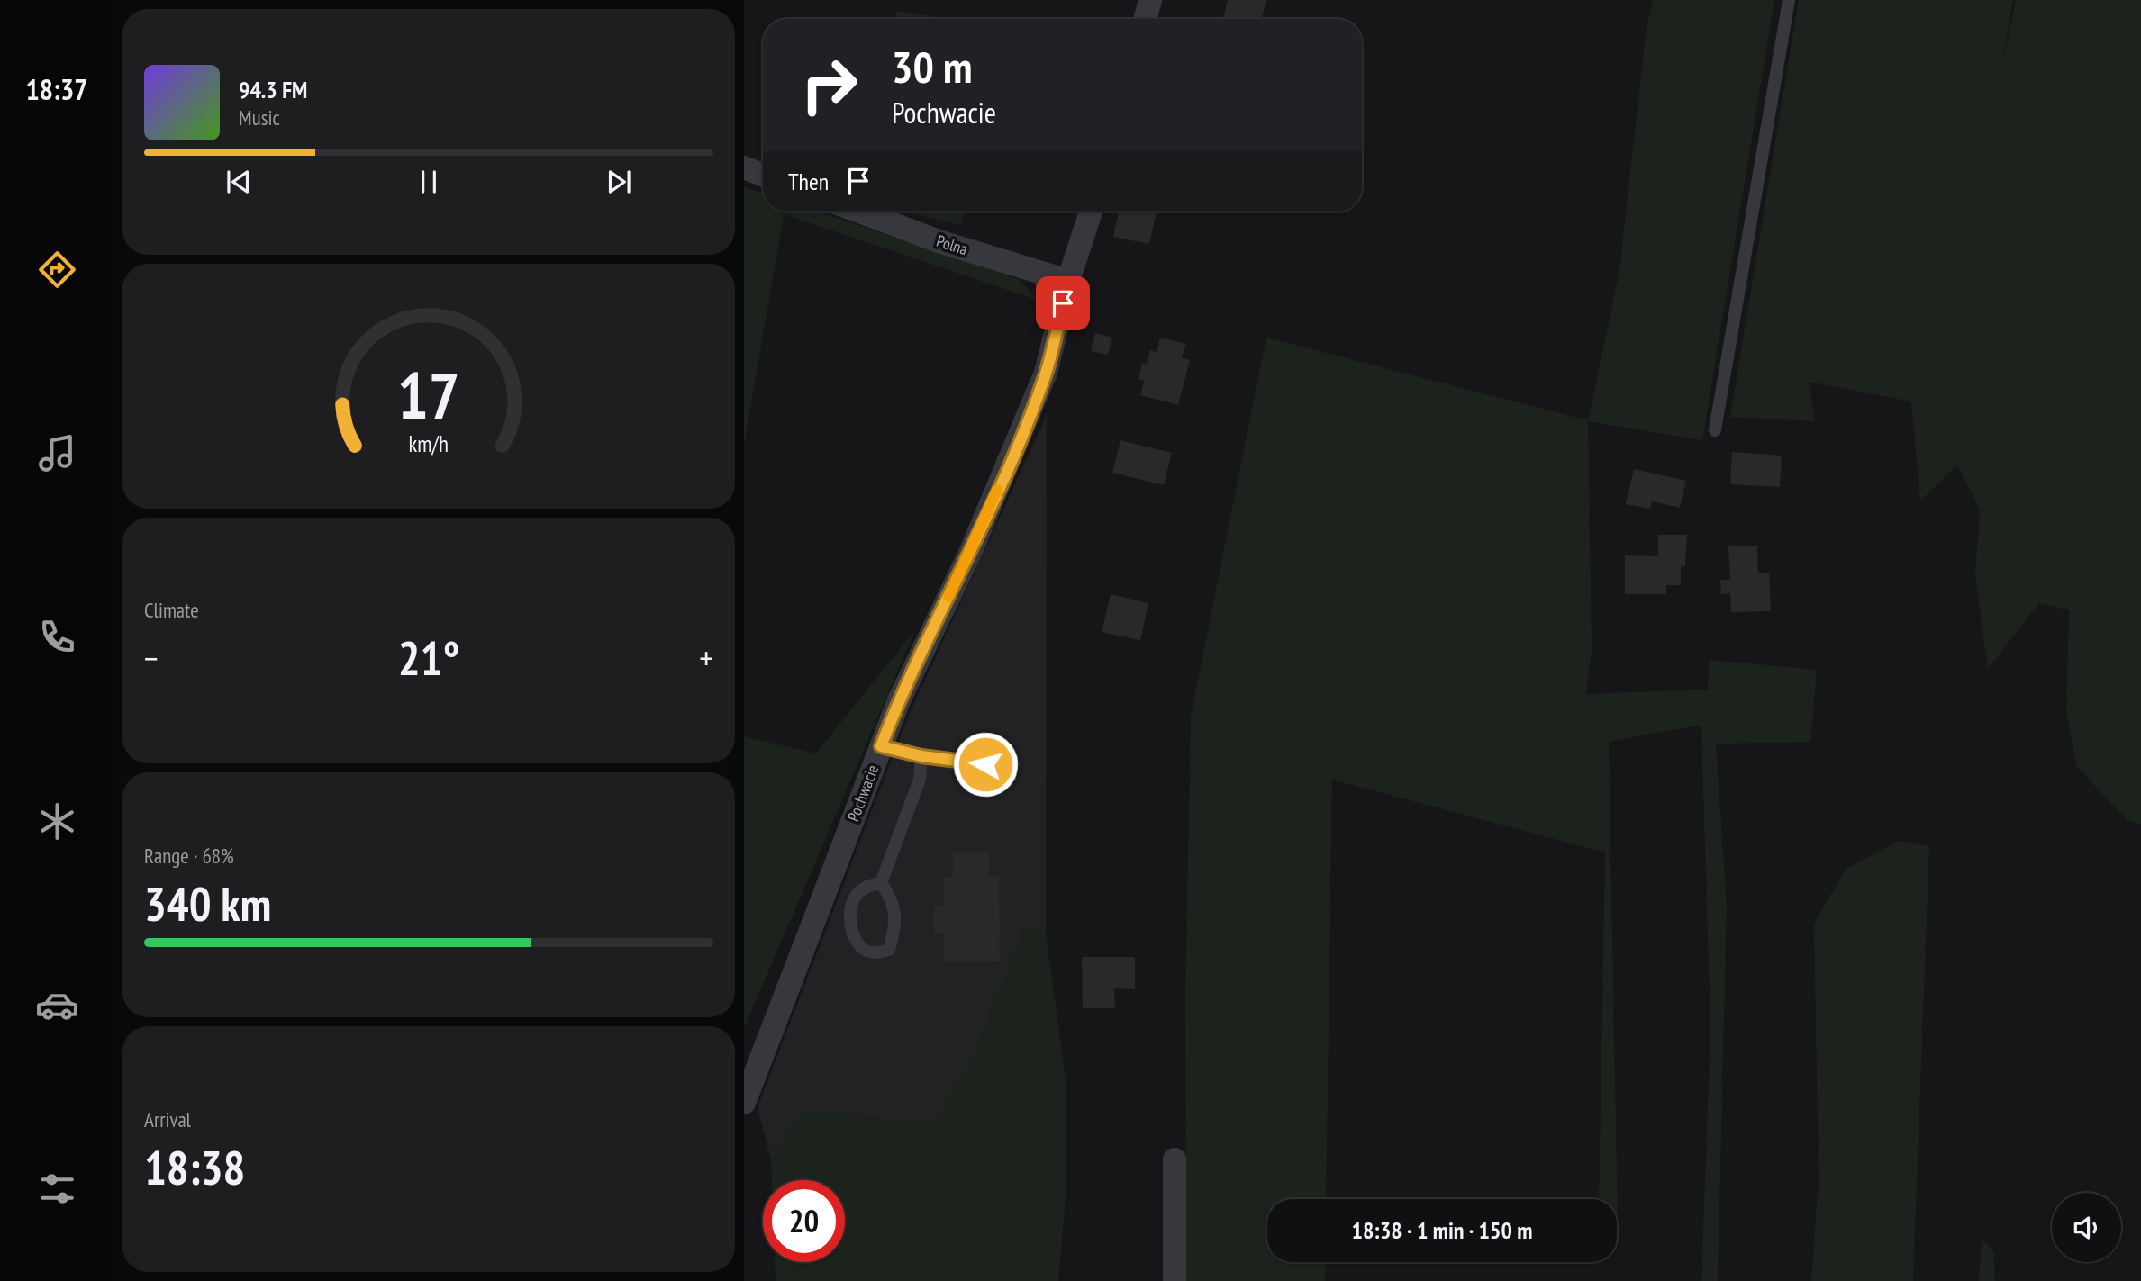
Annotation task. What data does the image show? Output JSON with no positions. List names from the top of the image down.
{
  "streets": {
    "street": ["Polna", "Pochwacie"]
  },
  "crossings": [
    ["Polna", "Pochwacie"]
  ],
  "page": {
    "tabs": "18:37",
    "turn": ["30 m", "Pochwacie"],
    "song": ["94.3 FM", "Music"],
    "then": "Then",
    "tile": [
      "Climate",
      ["Range · 68%", "340 km"],
      ["Arrival", "18:38"]
    ],
    "heat": ["−", "21°", "+"],
    "limit": "20",
    "trip": "18:38 · 1 min · 150 m",
    "gauge": ["17", "km/h"]
  }
}
